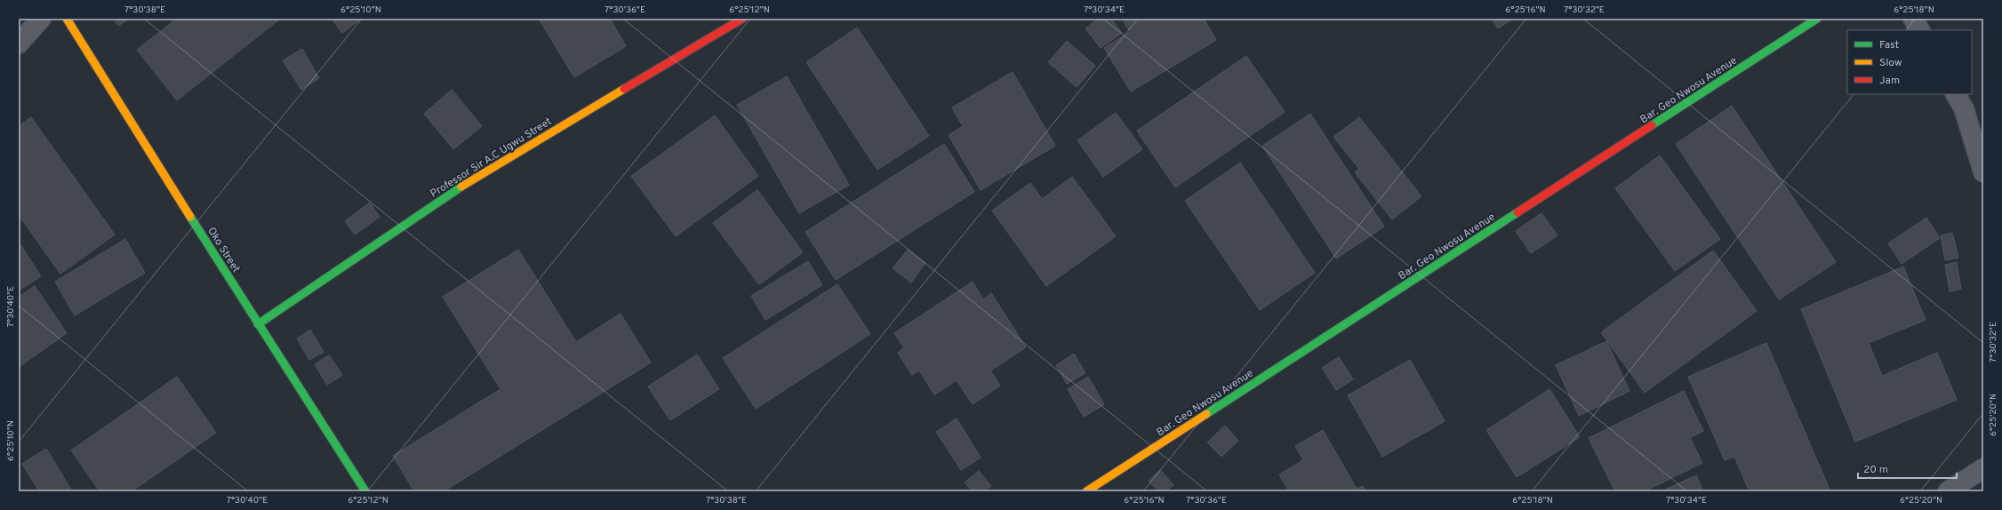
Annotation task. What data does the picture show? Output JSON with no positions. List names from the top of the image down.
{
  "streets": {
    "street": ["Bar. Geo Nwosu Avenue", "Professor Sir A.C Ugwu Street", "Oko Street"]
  },
  "crossings": [
    ["Professor Sir A.C Ugwu Street", "Oko Street"]
  ],
  "legend": ["Fast", "Slow", "Jam"],
  "scale_bar": "20 m",
  "coordinates": [
    "7°30'38\"E",
    "6°25'10\"N",
    "7°30'36\"E",
    "6°25'12\"N",
    "7°30'34\"E",
    "6°25'16\"N",
    "7°30'32\"E",
    "6°25'18\"N",
    "7°30'40\"E",
    "6°25'20\"N"
  ]
}
